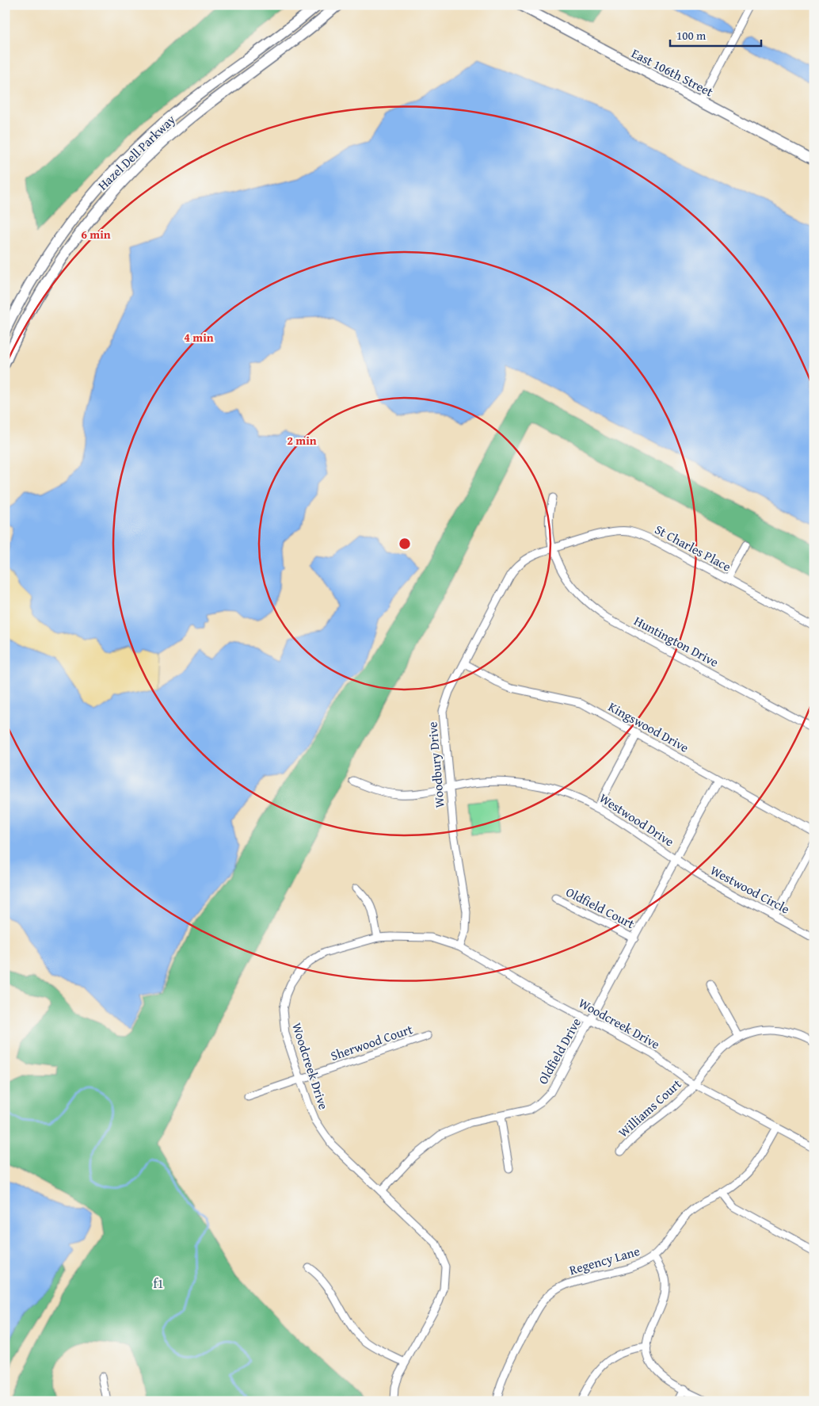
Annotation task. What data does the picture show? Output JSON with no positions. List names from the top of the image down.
{
  "streets": {
    "main road": ["East 106th Street", "Hazel Dell Parkway"],
    "street": [
      "St Charles Place",
      "Huntington Drive",
      "Kingswood Drive",
      "Woodbury Drive",
      "Westwood Drive",
      "Westwood Circle",
      "Oldfield Court",
      "Woodcreek Drive",
      "Sherwood Court",
      "Oldfield Drive",
      "Williams Court",
      "Regency Lane"
    ]
  },
  "crossings": [
    ["St Charles Place", "Huntington Drive"],
    ["St Charles Place", "Woodbury Drive"],
    ["Huntington Drive", "Woodbury Drive"],
    ["Kingswood Drive", "Woodbury Drive"],
    ["Kingswood Drive", "Oldfield Drive"],
    ["Woodbury Drive", "Westwood Drive"],
    ["Woodbury Drive", "Woodcreek Drive"],
    ["Westwood Drive", "Westwood Circle"],
    ["Westwood Drive", "Oldfield Drive"],
    ["Westwood Circle", "Oldfield Drive"],
    ["Oldfield Court", "Oldfield Drive"],
    ["Woodcreek Drive", "Sherwood Court"],
    ["Woodcreek Drive", "Oldfield Drive"],
    ["Woodcreek Drive", "Williams Court"],
    ["Woodcreek Drive", "Regency Lane"]
  ],
  "parks": ["f1"],
  "scale_bar": "100 m",
  "rings": ["6 min", "4 min", "2 min"]
}
